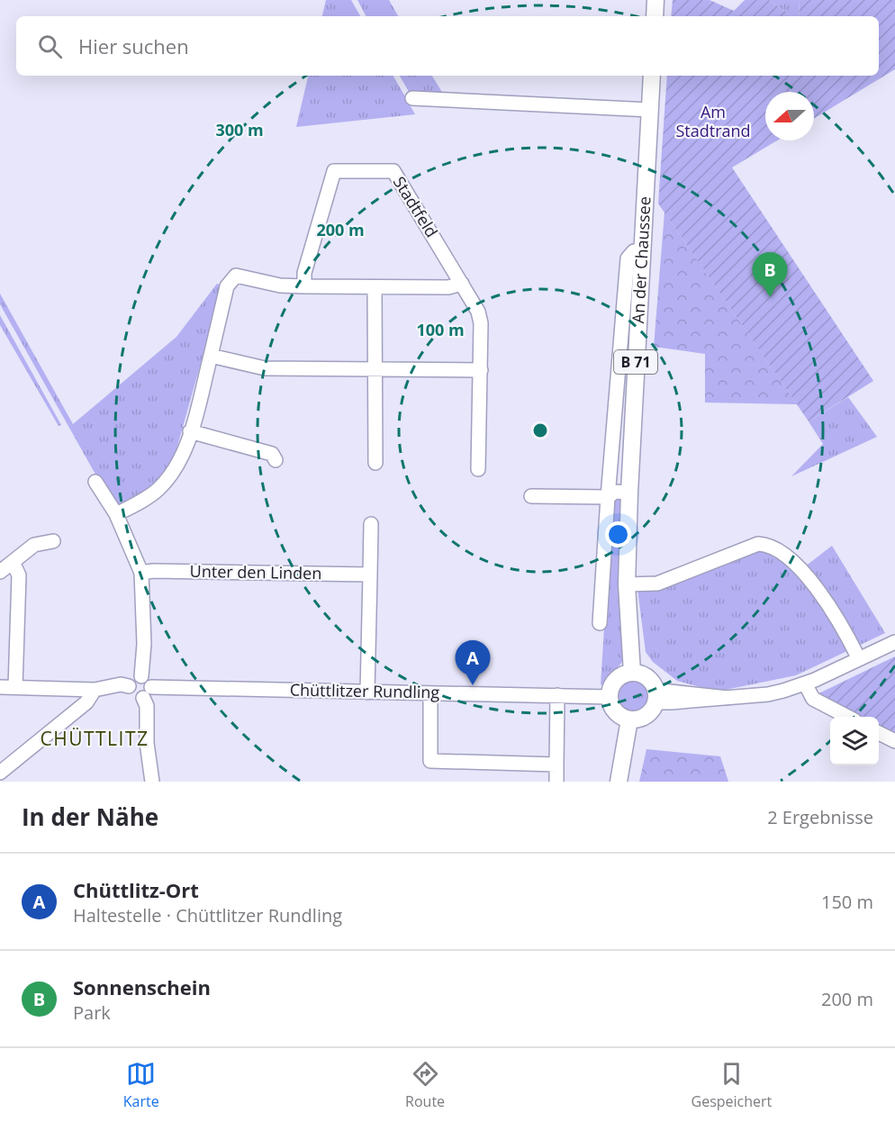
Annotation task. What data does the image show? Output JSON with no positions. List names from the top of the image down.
{
  "streets": {
    "main road": ["An der Chaussee", "B 71"],
    "street": ["Stadtfeld", "Unter den Linden", "Chüttlitzer Rundling"]
  },
  "crossings": [
    ["An der Chaussee", "Chüttlitzer Rundling"]
  ],
  "districts": ["CHÜTTLITZ"],
  "parks": ["Am Stadtrand"],
  "north": "left",
  "page": {
    "search": "Hier suchen",
    "pins": ["B", "A"],
    "heading": ["In der Nähe", "2 Ergebnisse"],
    "list": [
      {
        "mark": "A",
        "name": "Chüttlitz-Ort",
        "note": "Haltestelle · Chüttlitzer Rundling",
        "value": "150 m"
      },
      {
        "mark": "B",
        "name": "Sonnenschein",
        "note": "Park",
        "value": "200 m"
      }
    ],
    "nav": ["Karte", "Route", "Gespeichert"]
  },
  "rings": ["300 m", "200 m", "100 m"]
}
